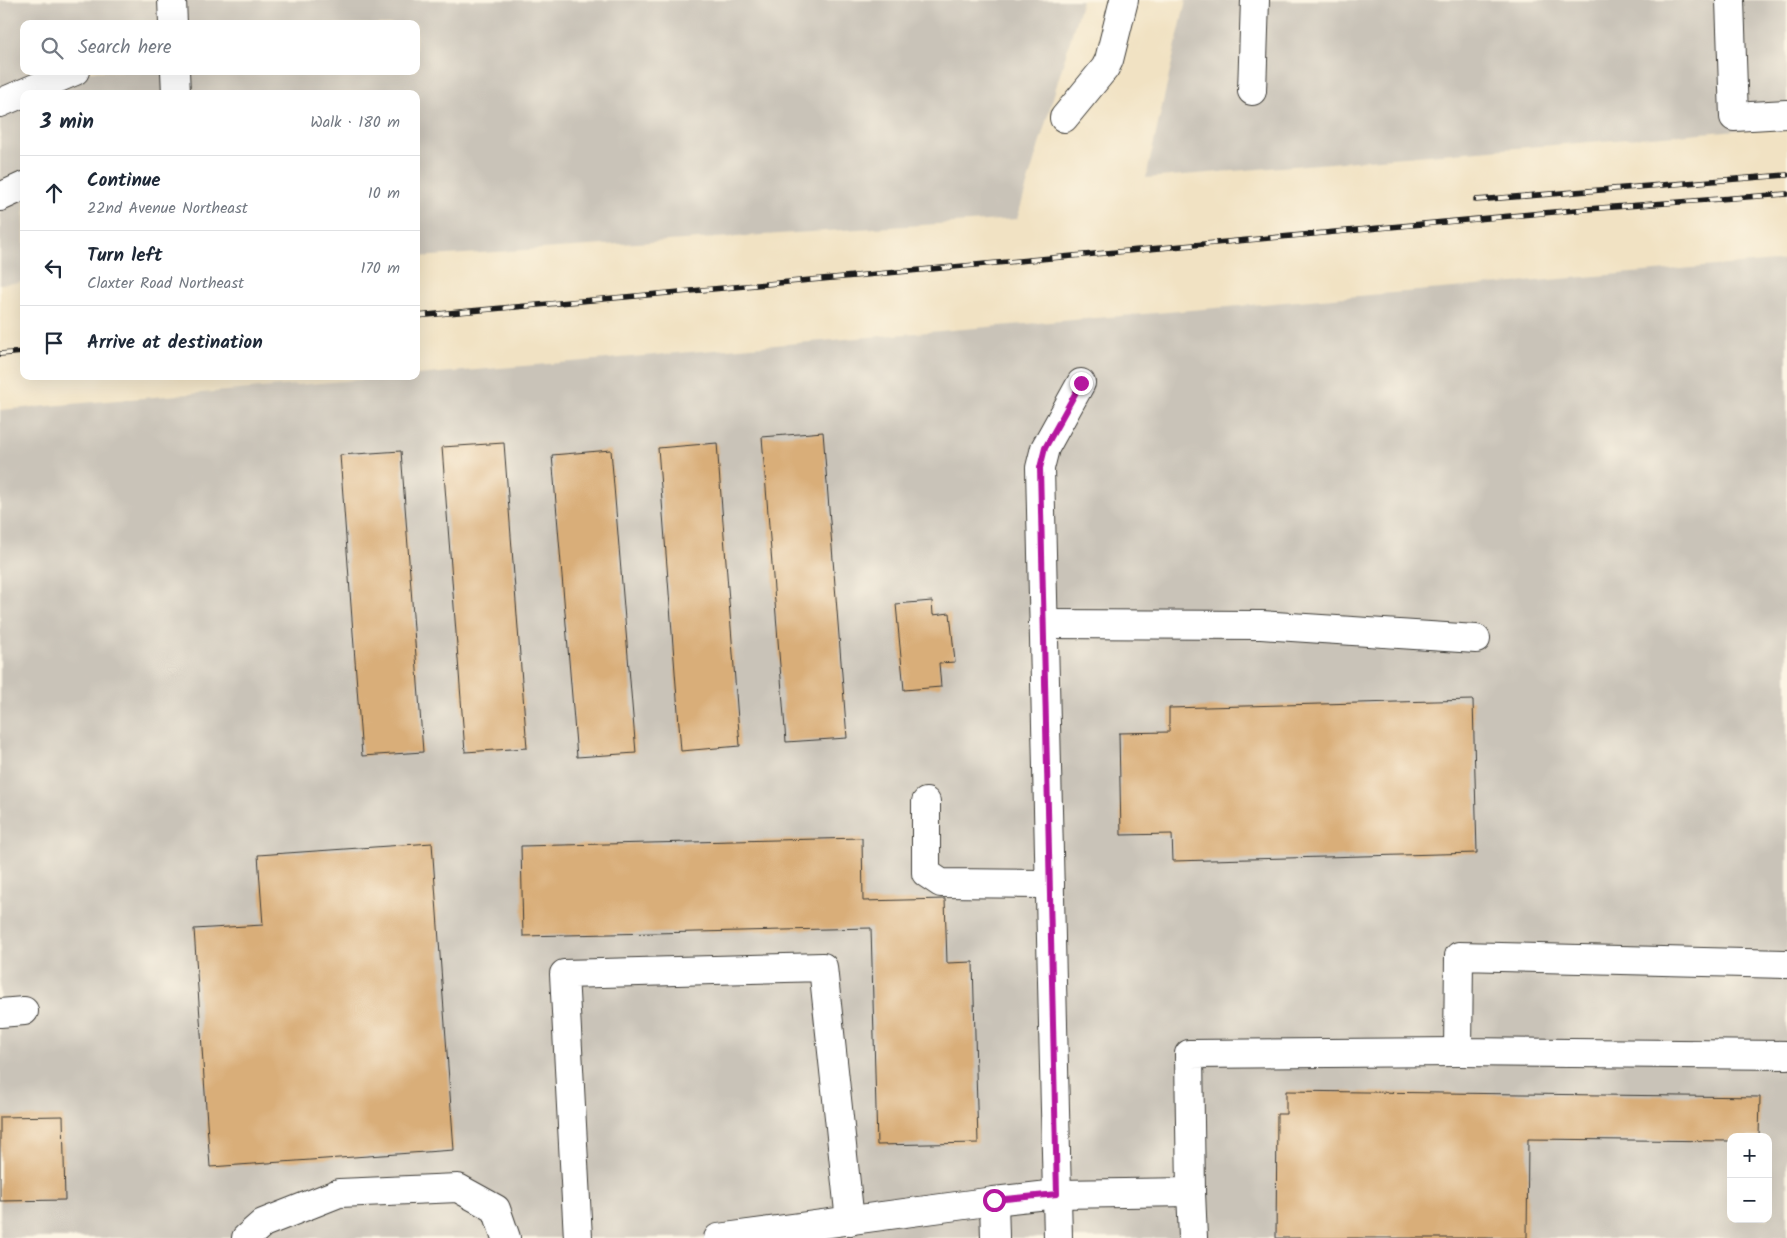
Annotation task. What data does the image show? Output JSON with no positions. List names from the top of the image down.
{
  "page": {
    "search": "Search here",
    "heading": ["3 min", "Walk · 180 m"],
    "list": [
      ["Continue", "22nd Avenue Northeast", "10 m"],
      ["Turn left", "Claxter Road Northeast", "170 m"],
      "Arrive at destination"
    ],
    "map_buttons": ["+", "−"]
  }
}
